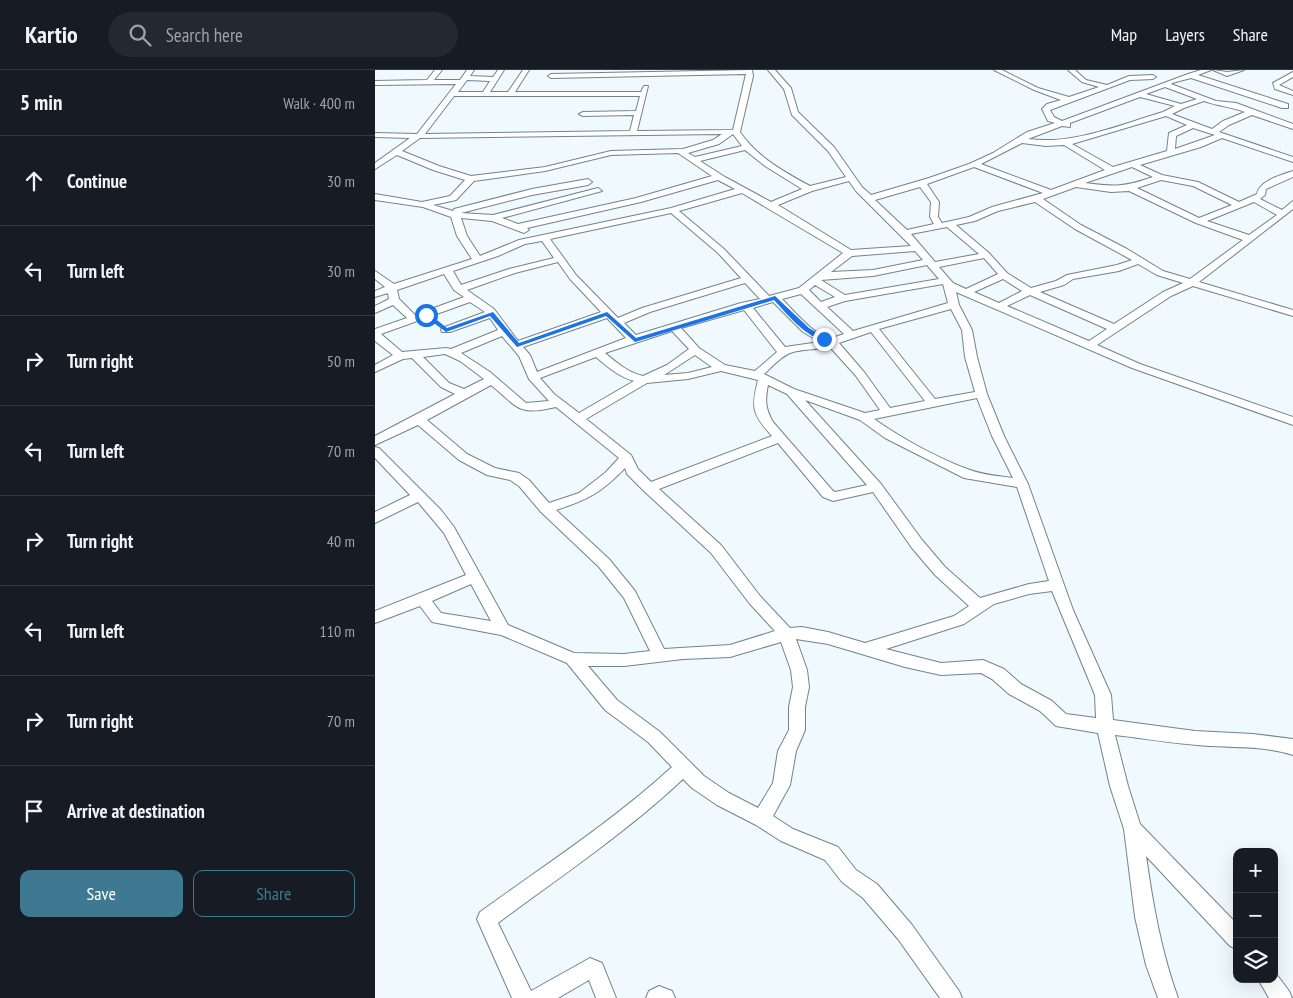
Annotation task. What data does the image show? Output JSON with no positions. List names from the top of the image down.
{
  "page": {
    "header": "Kartio",
    "search": "Search here",
    "nav": ["Map", "Layers", "Share"],
    "heading": ["5 min", "Walk · 400 m"],
    "list": [
      ["Continue", "30 m"],
      ["Turn left", "30 m"],
      ["Turn right", "50 m"],
      ["Turn left", "70 m"],
      ["Turn right", "40 m"],
      ["Turn left", "110 m"],
      ["Turn right", "70 m"],
      "Arrive at destination"
    ],
    "map_buttons": ["+", "−"],
    "buttons": ["Save", "Share"]
  }
}
